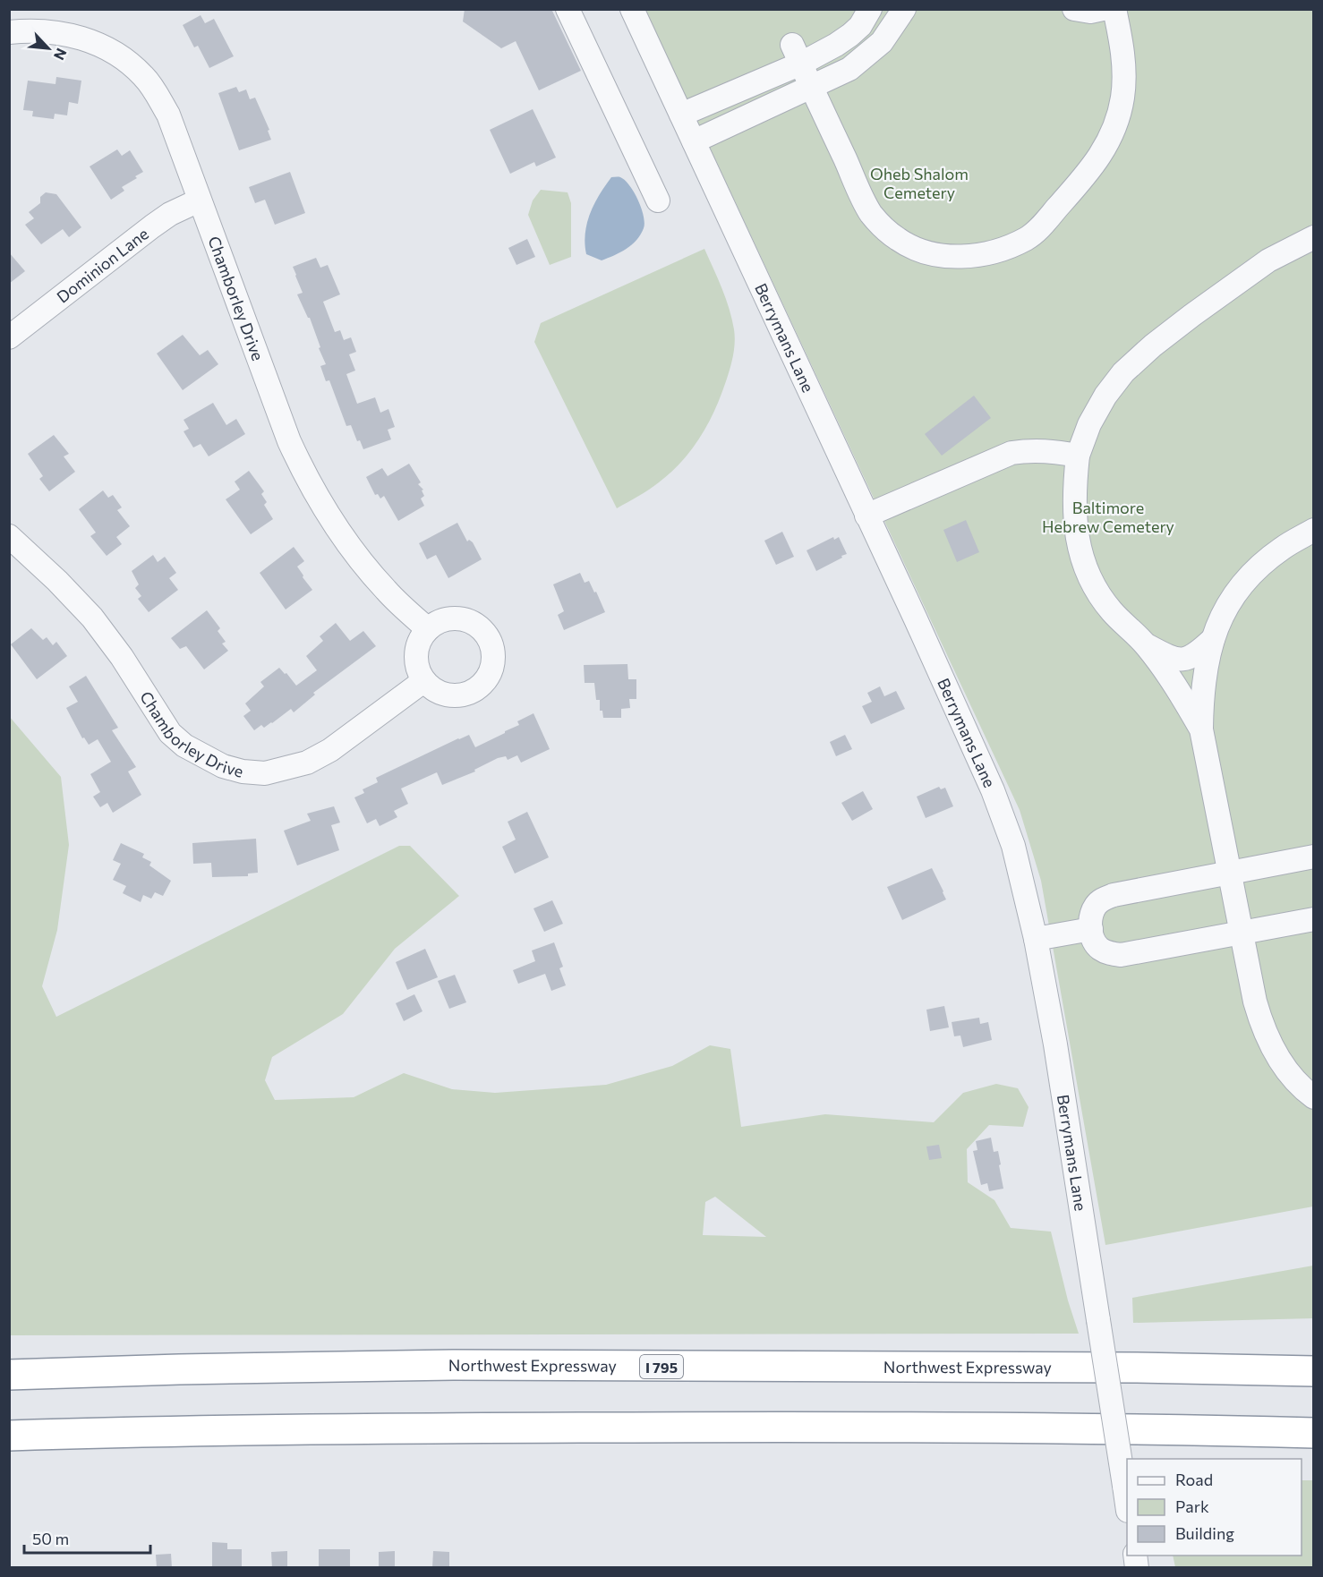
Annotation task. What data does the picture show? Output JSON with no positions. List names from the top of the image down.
{
  "streets": {
    "highway": ["Northwest Expressway", "I 795"],
    "street": ["Dominion Lane", "Chamborley Drive", "Berrymans Lane"]
  },
  "crossings": [
    ["Dominion Lane", "Chamborley Drive"]
  ],
  "parks": ["Oheb Shalom Cemetery", "Baltimore Hebrew Cemetery"],
  "legend": ["Road", "Park", "Building"],
  "scale_bar": "50 m",
  "north": "bottom right"
}
